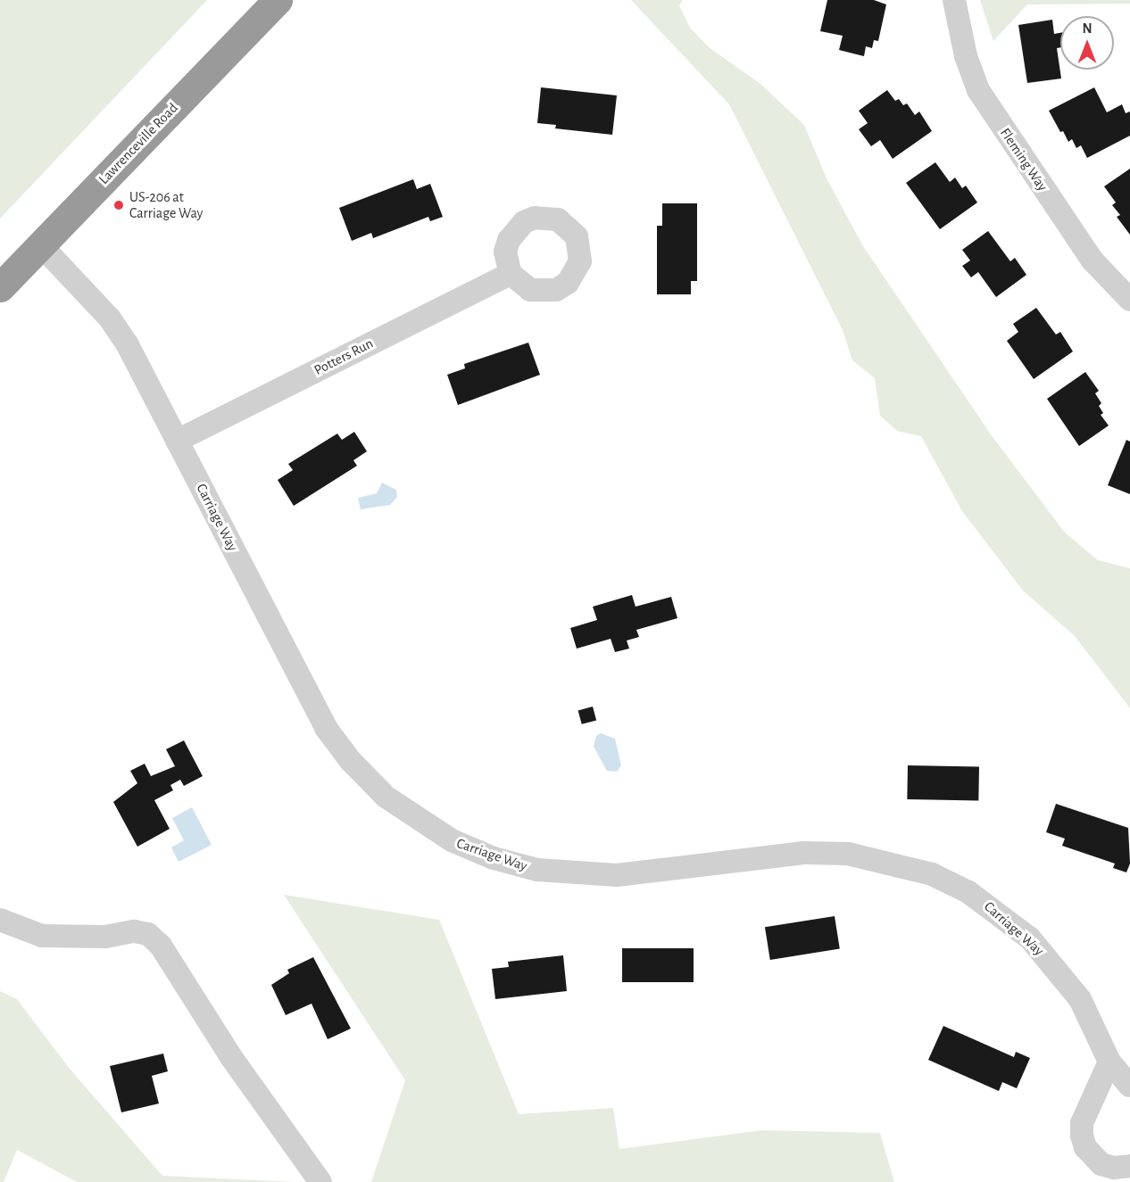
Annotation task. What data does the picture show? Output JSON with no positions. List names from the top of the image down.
{
  "streets": {
    "highway": ["Lawrenceville Road"],
    "street": ["Fleming Way", "Potters Run", "Carriage Way"]
  },
  "crossings": [
    ["Lawrenceville Road", "Carriage Way"],
    ["Potters Run", "Carriage Way"]
  ],
  "places": ["US-206 at Carriage Way"],
  "north": "top"
}
